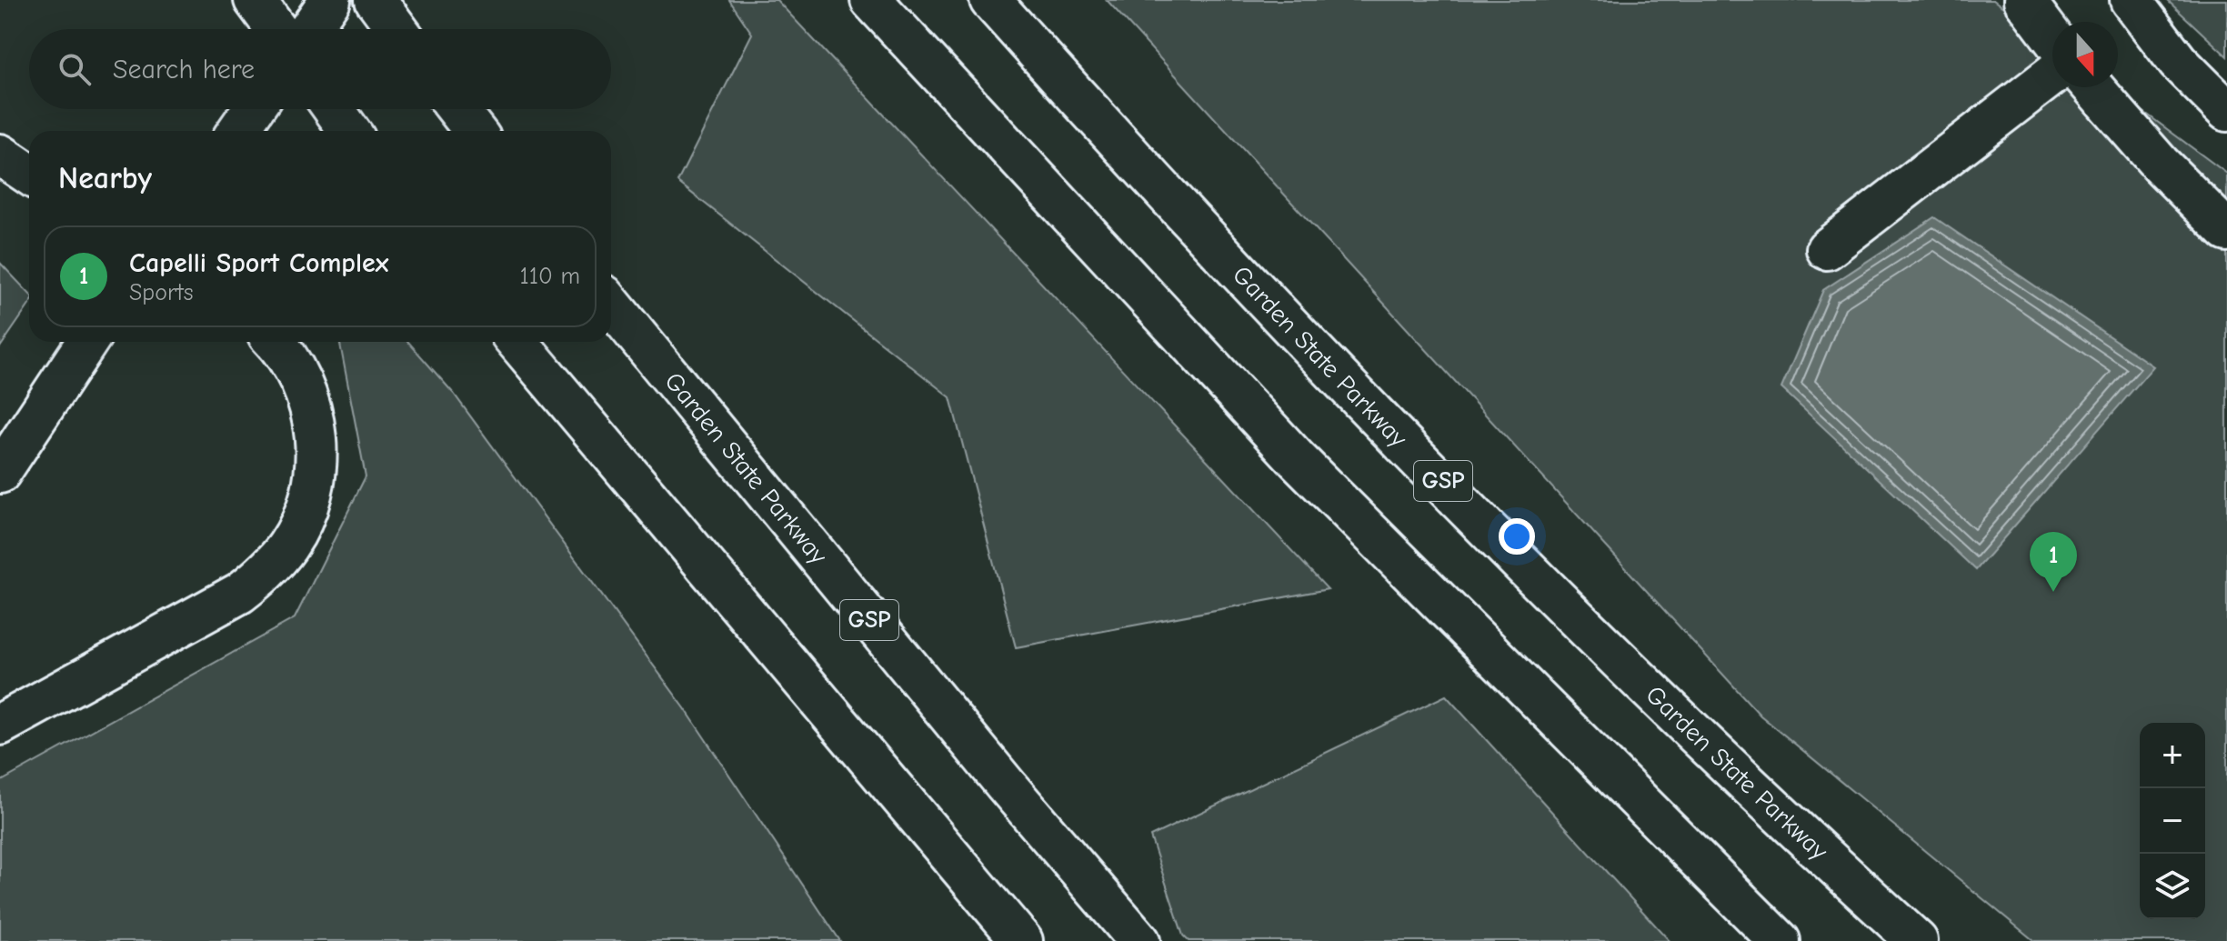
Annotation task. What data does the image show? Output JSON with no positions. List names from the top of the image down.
{
  "streets": {
    "main road": ["Garden State Parkway", "GSP"]
  },
  "north": "bottom",
  "page": {
    "search": "Search here",
    "heading": "Nearby",
    "list": [
      {
        "mark": "1",
        "name": "Capelli Sport Complex",
        "note": "Sports",
        "value": "110 m"
      }
    ],
    "pins": "1",
    "map_buttons": ["+", "−"]
  }
}
